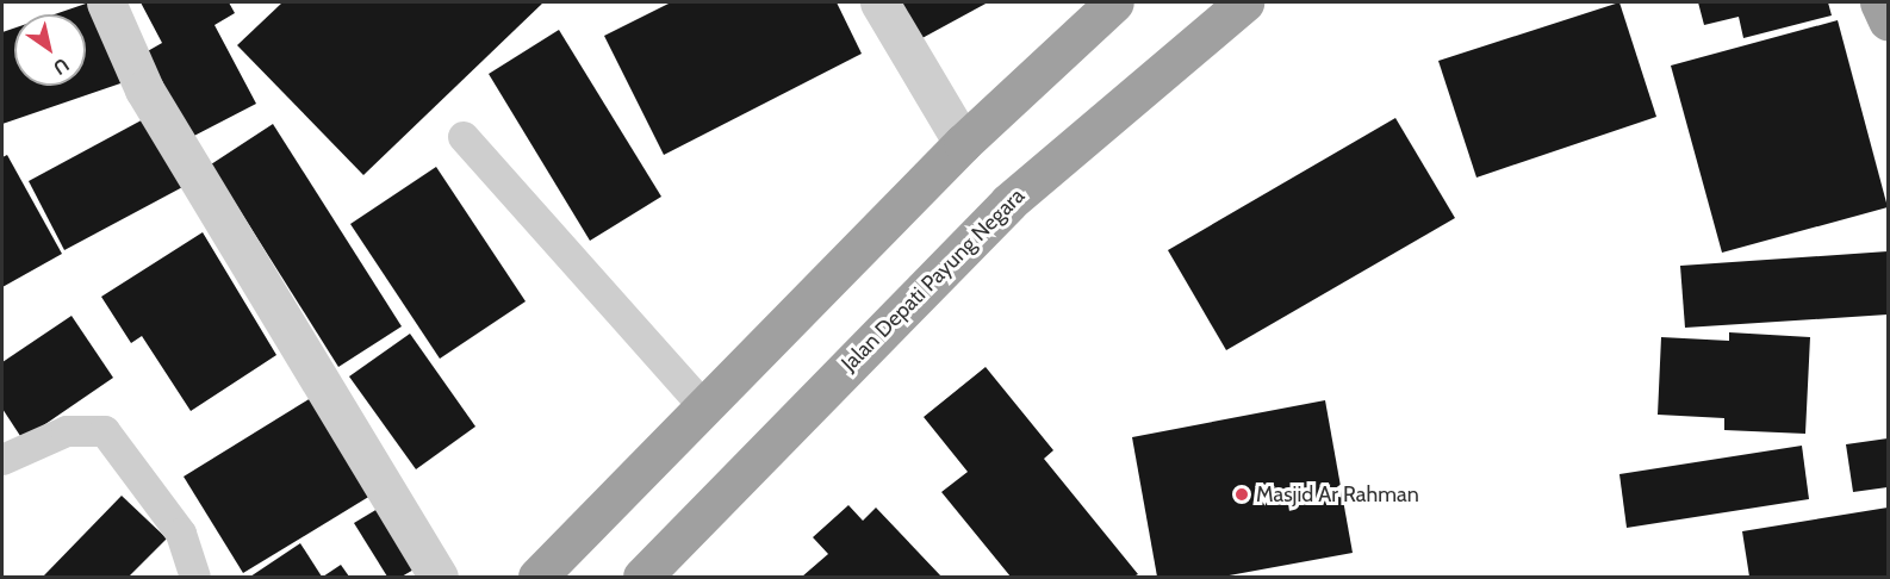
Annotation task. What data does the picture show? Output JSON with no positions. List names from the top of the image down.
{
  "streets": {
    "highway": ["Jalan Depati Payung Negara"]
  },
  "places": ["Masjid Ar Rahman"],
  "north": "bottom right"
}
